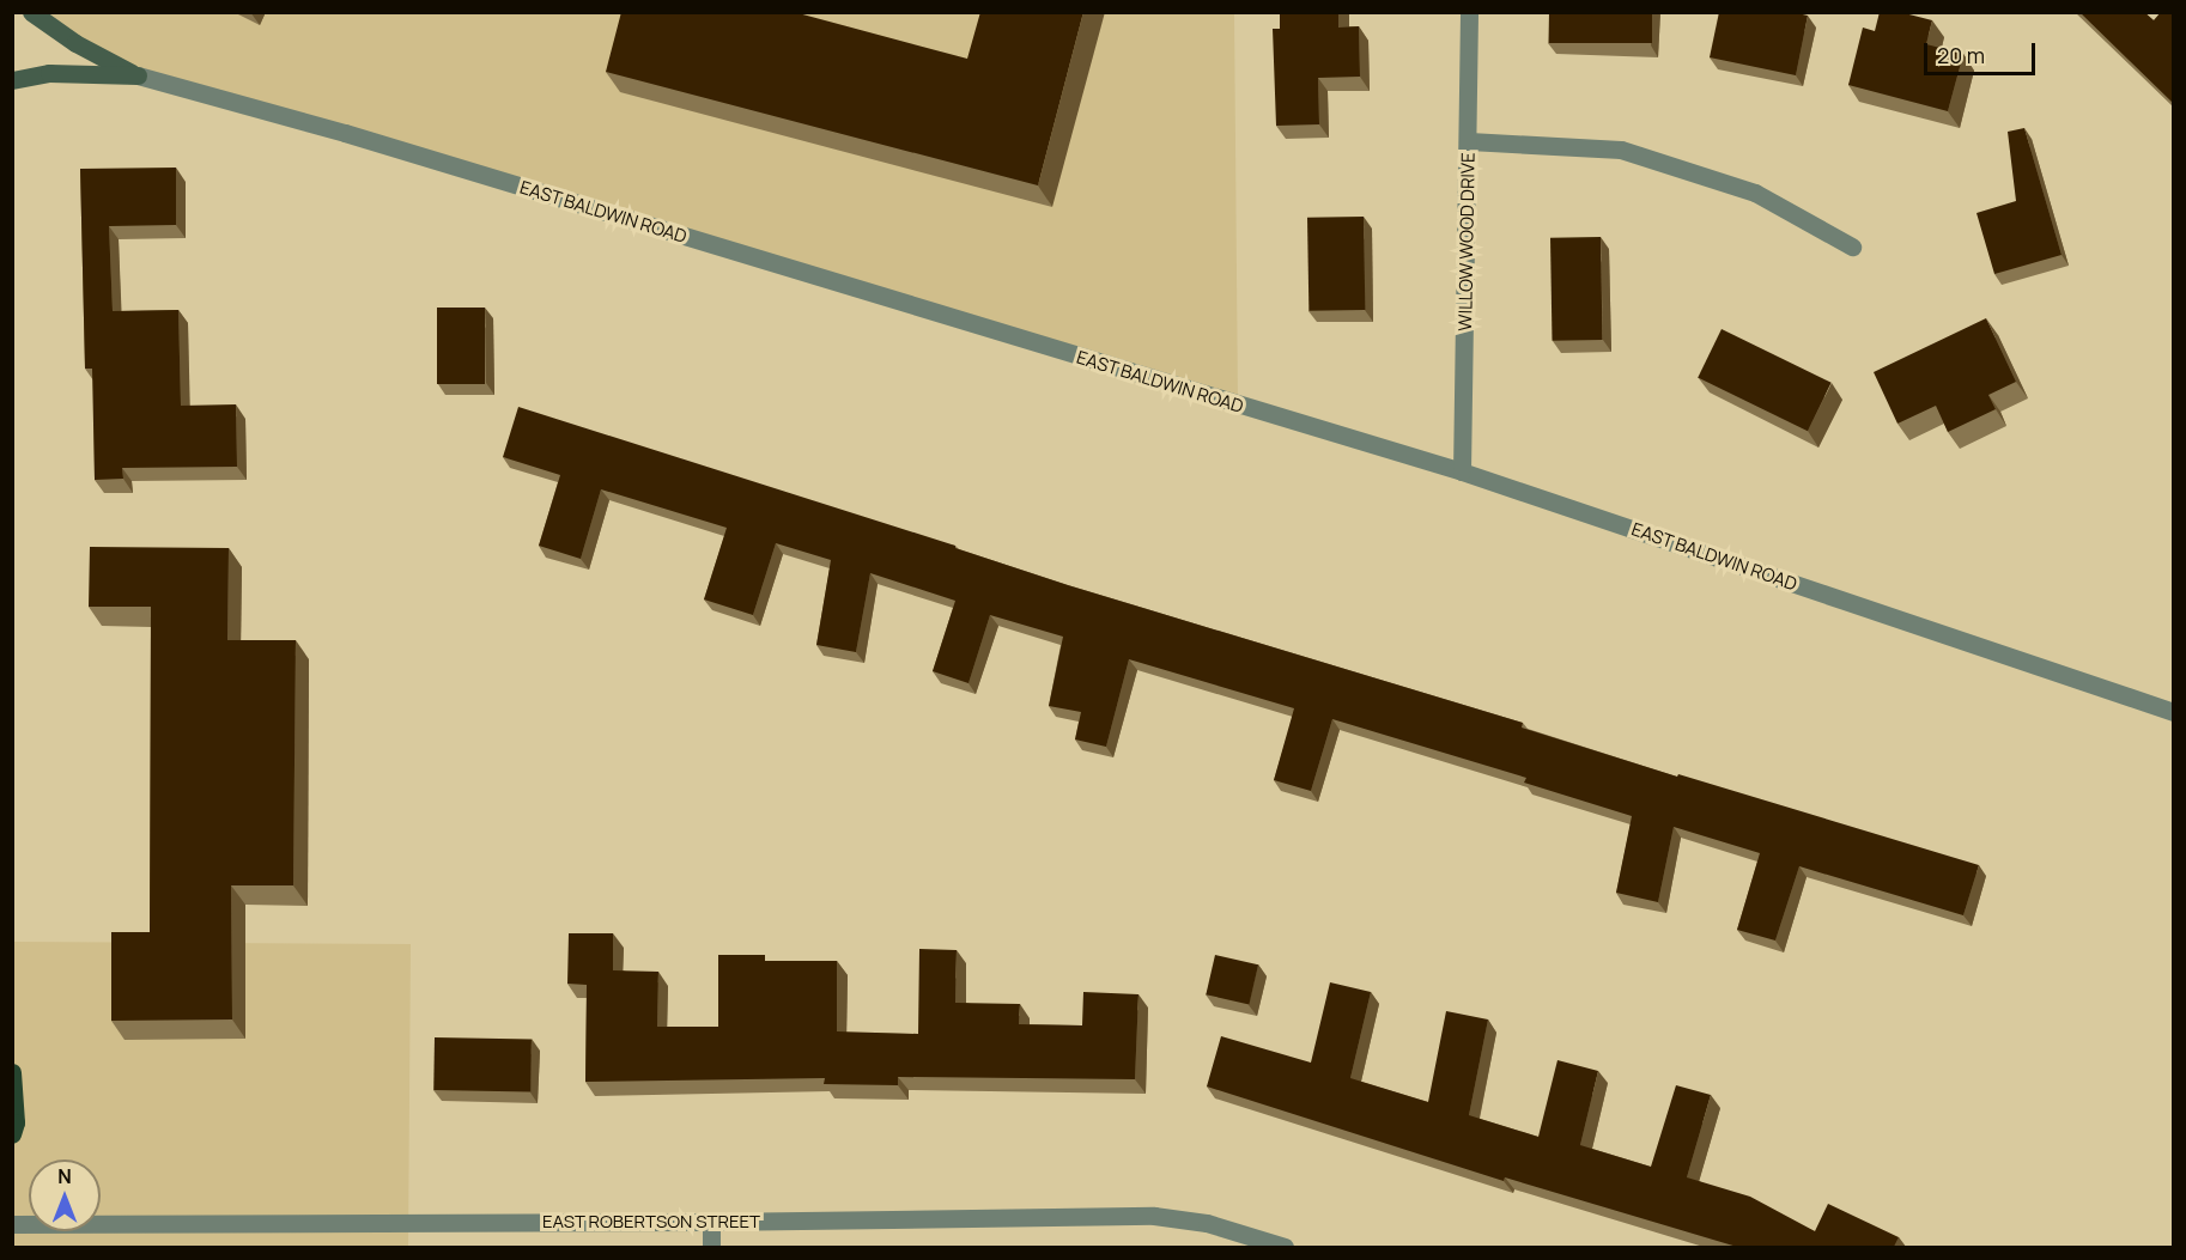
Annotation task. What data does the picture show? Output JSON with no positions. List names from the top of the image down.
{
  "streets": {
    "street": ["EAST BALDWIN ROAD", "WILLOW WOOD DRIVE", "EAST ROBERTSON STREET"]
  },
  "crossings": [
    ["EAST BALDWIN ROAD", "WILLOW WOOD DRIVE"]
  ],
  "scale_bar": "20 m",
  "north": "top"
}
